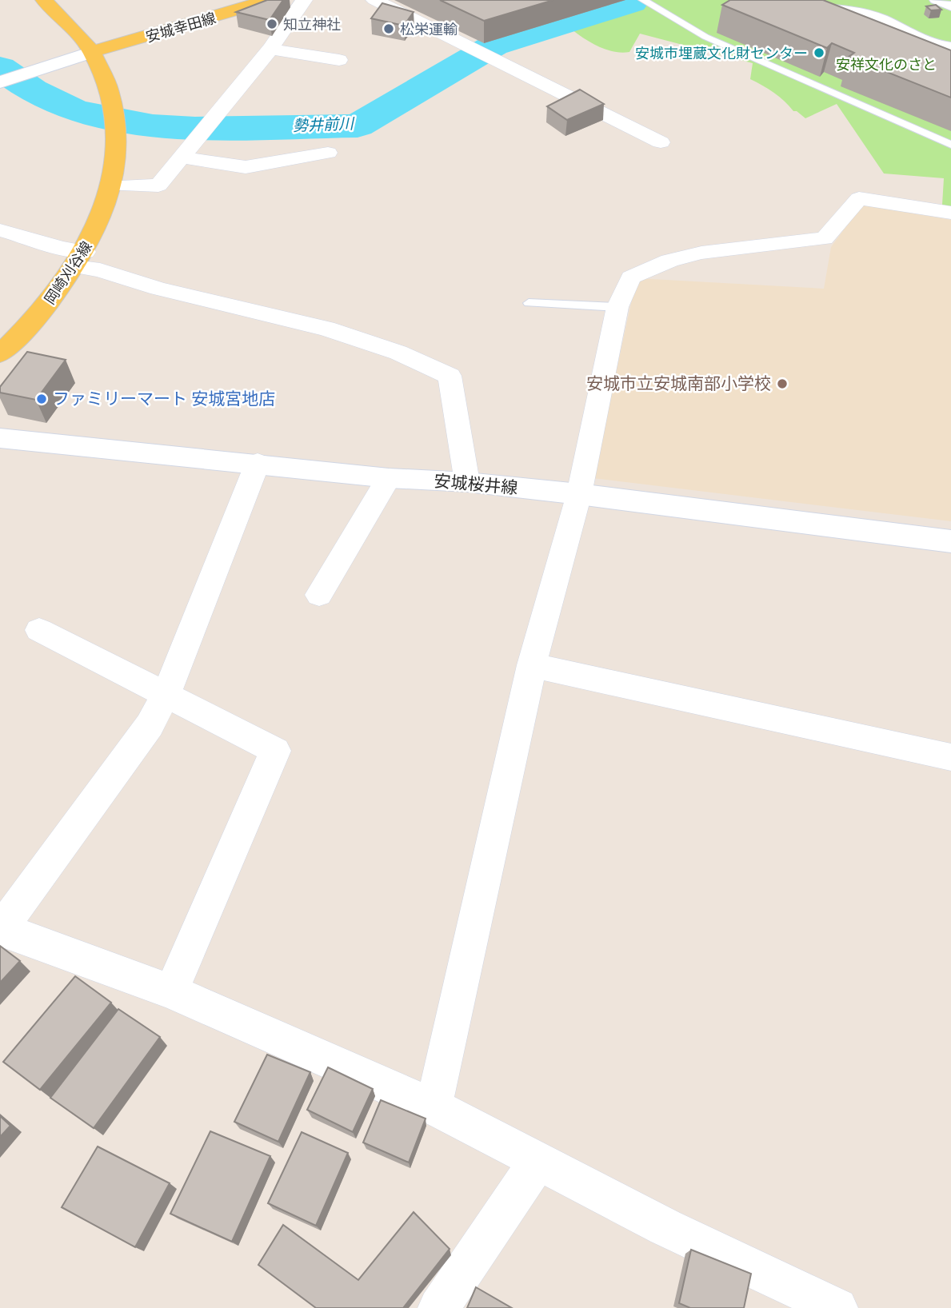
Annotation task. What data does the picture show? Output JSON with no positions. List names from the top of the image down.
{
  "streets": {
    "main road": ["安城幸田線", "岡崎刈谷線", "安城桜井線"]
  },
  "crossings": [
    ["安城幸田線", "岡崎刈谷線"]
  ],
  "water": ["勢井前川"],
  "parks": ["安祥文化のさと"],
  "places": [
    "知立神社",
    "松栄運輸",
    "安城市埋蔵文化財センター",
    "安城市立安城南部小学校",
    "ファミリーマート 安城宮地店"
  ]
}
